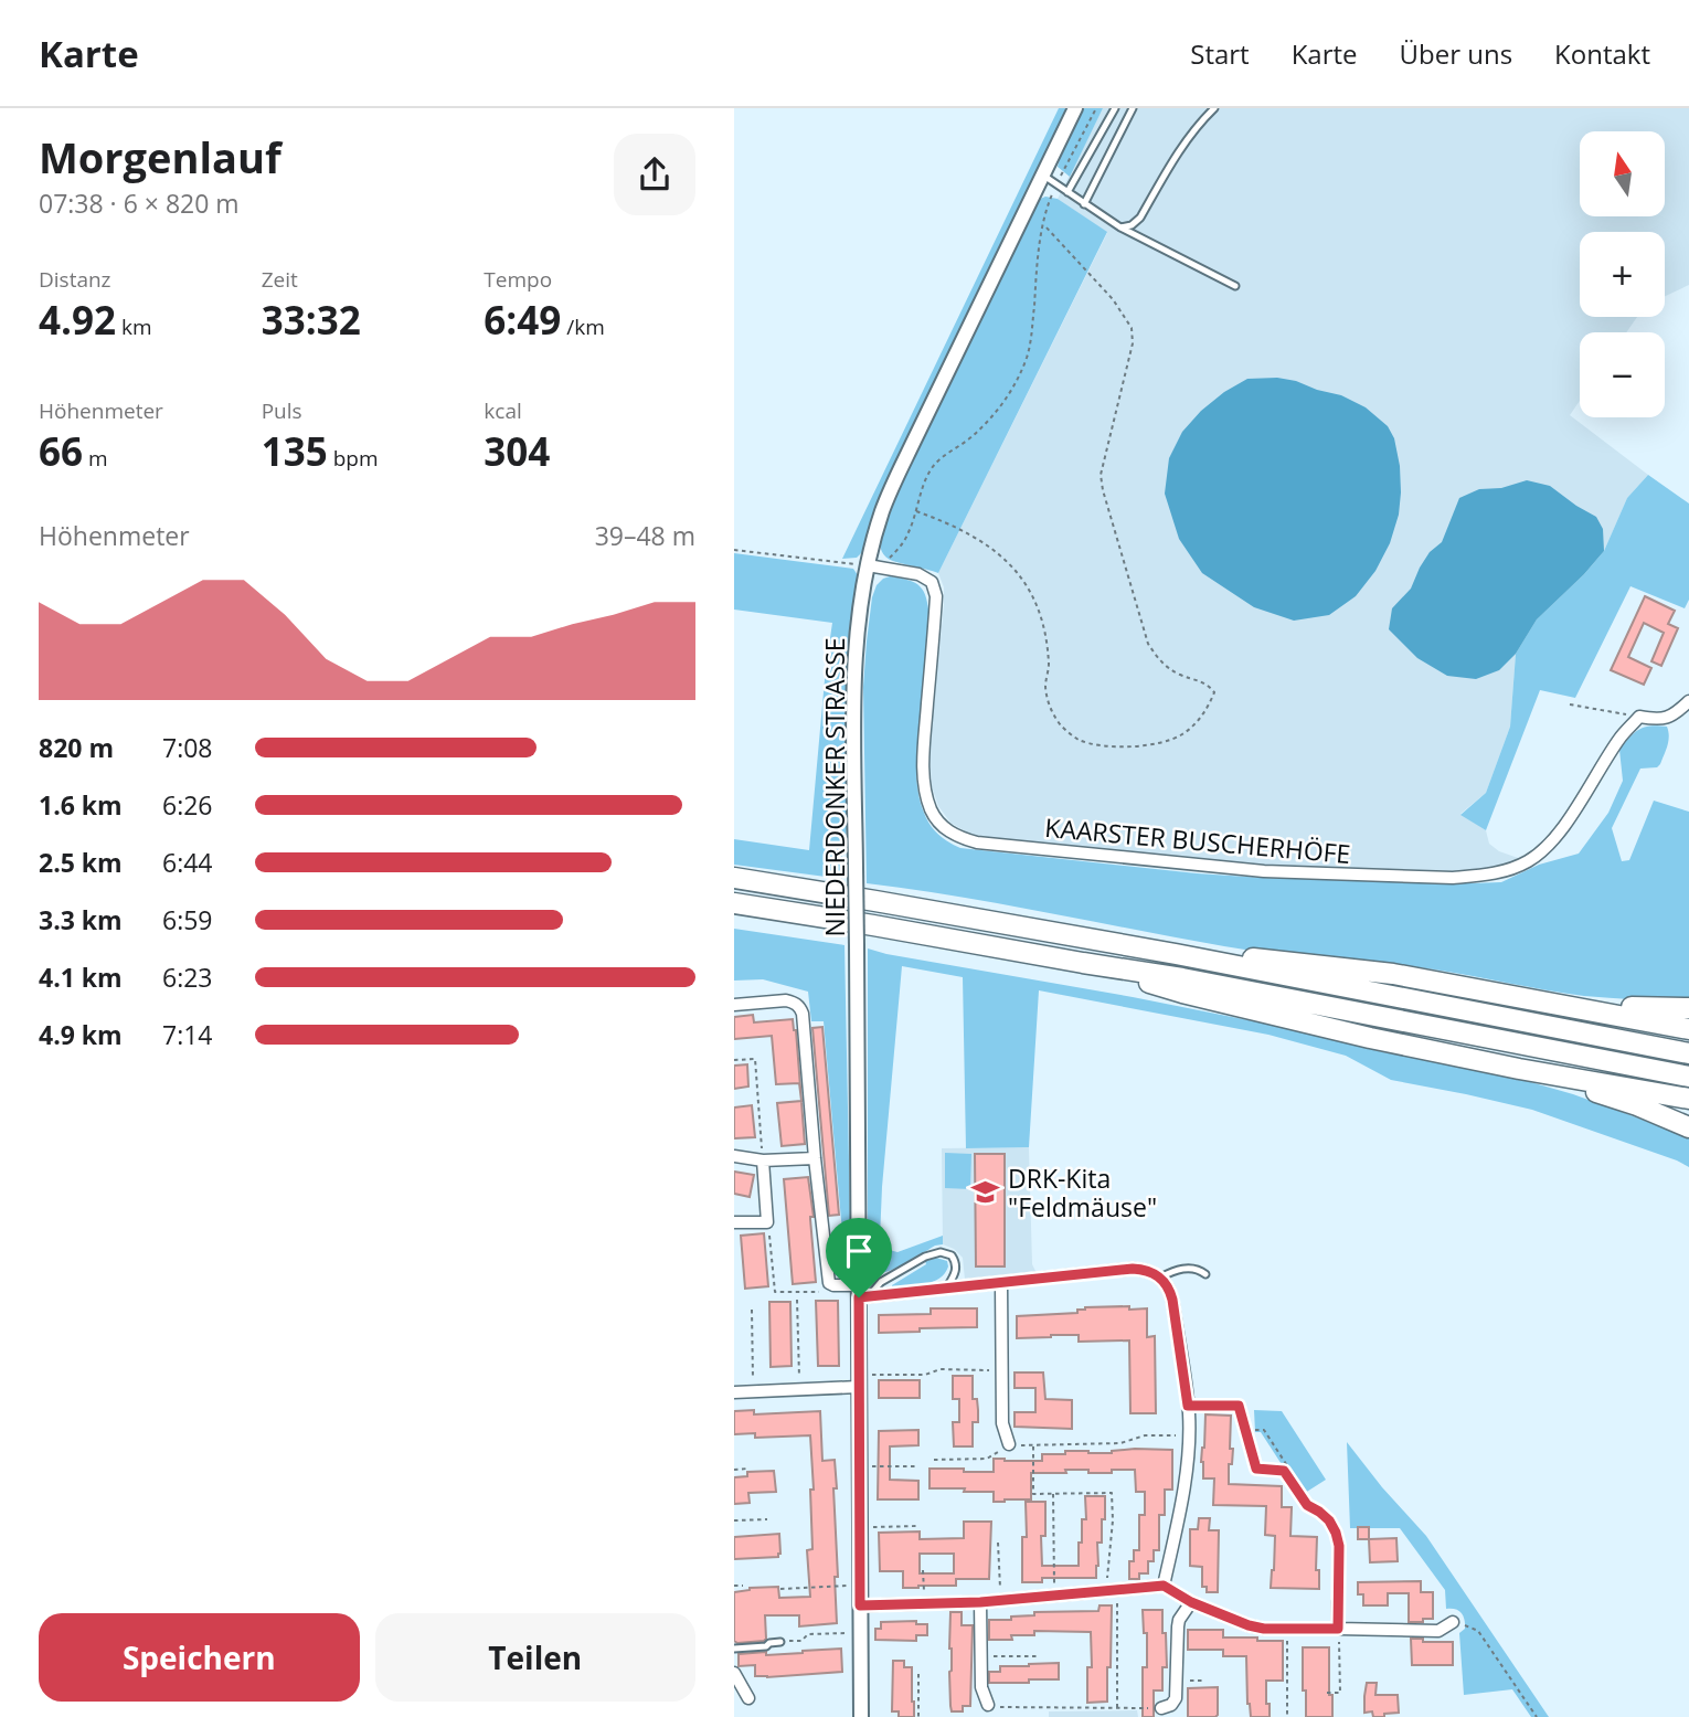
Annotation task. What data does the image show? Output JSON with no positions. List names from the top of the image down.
{
  "streets": {
    "street": ["NIEDERDONKER STRASSE", "KAARSTER BUSCHERHÖFE"]
  },
  "crossings": [
    ["NIEDERDONKER STRASSE", "KAARSTER BUSCHERHÖFE"]
  ],
  "places": {
    "school or university": ["DRK-Kita \"Feldmäuse\""]
  },
  "north": "top",
  "page": {
    "header": "Karte",
    "nav": [
      "Start",
      "Karte",
      "Über uns",
      "Kontakt"
    ],
    "heading": ["Morgenlauf", "07:38 · 6 × 820 m"],
    "map_buttons": ["+", "−"],
    "stats": [
      ["Distanz", "4.92 km"],
      ["Zeit", "33:32"],
      ["Tempo", "6:49 /km"],
      ["Höhenmeter", "66 m"],
      ["Puls", "135 bpm"],
      ["kcal", "304"]
    ],
    "chart": ["Höhenmeter", "39–48 m"],
    "list": [
      {
        "name": "820 m",
        "note": "7:08"
      },
      {
        "name": "1.6 km",
        "note": "6:26"
      },
      {
        "name": "2.5 km",
        "note": "6:44"
      },
      {
        "name": "3.3 km",
        "note": "6:59"
      },
      {
        "name": "4.1 km",
        "note": "6:23"
      },
      {
        "name": "4.9 km",
        "note": "7:14"
      }
    ],
    "buttons": ["Speichern", "Teilen"]
  }
}
